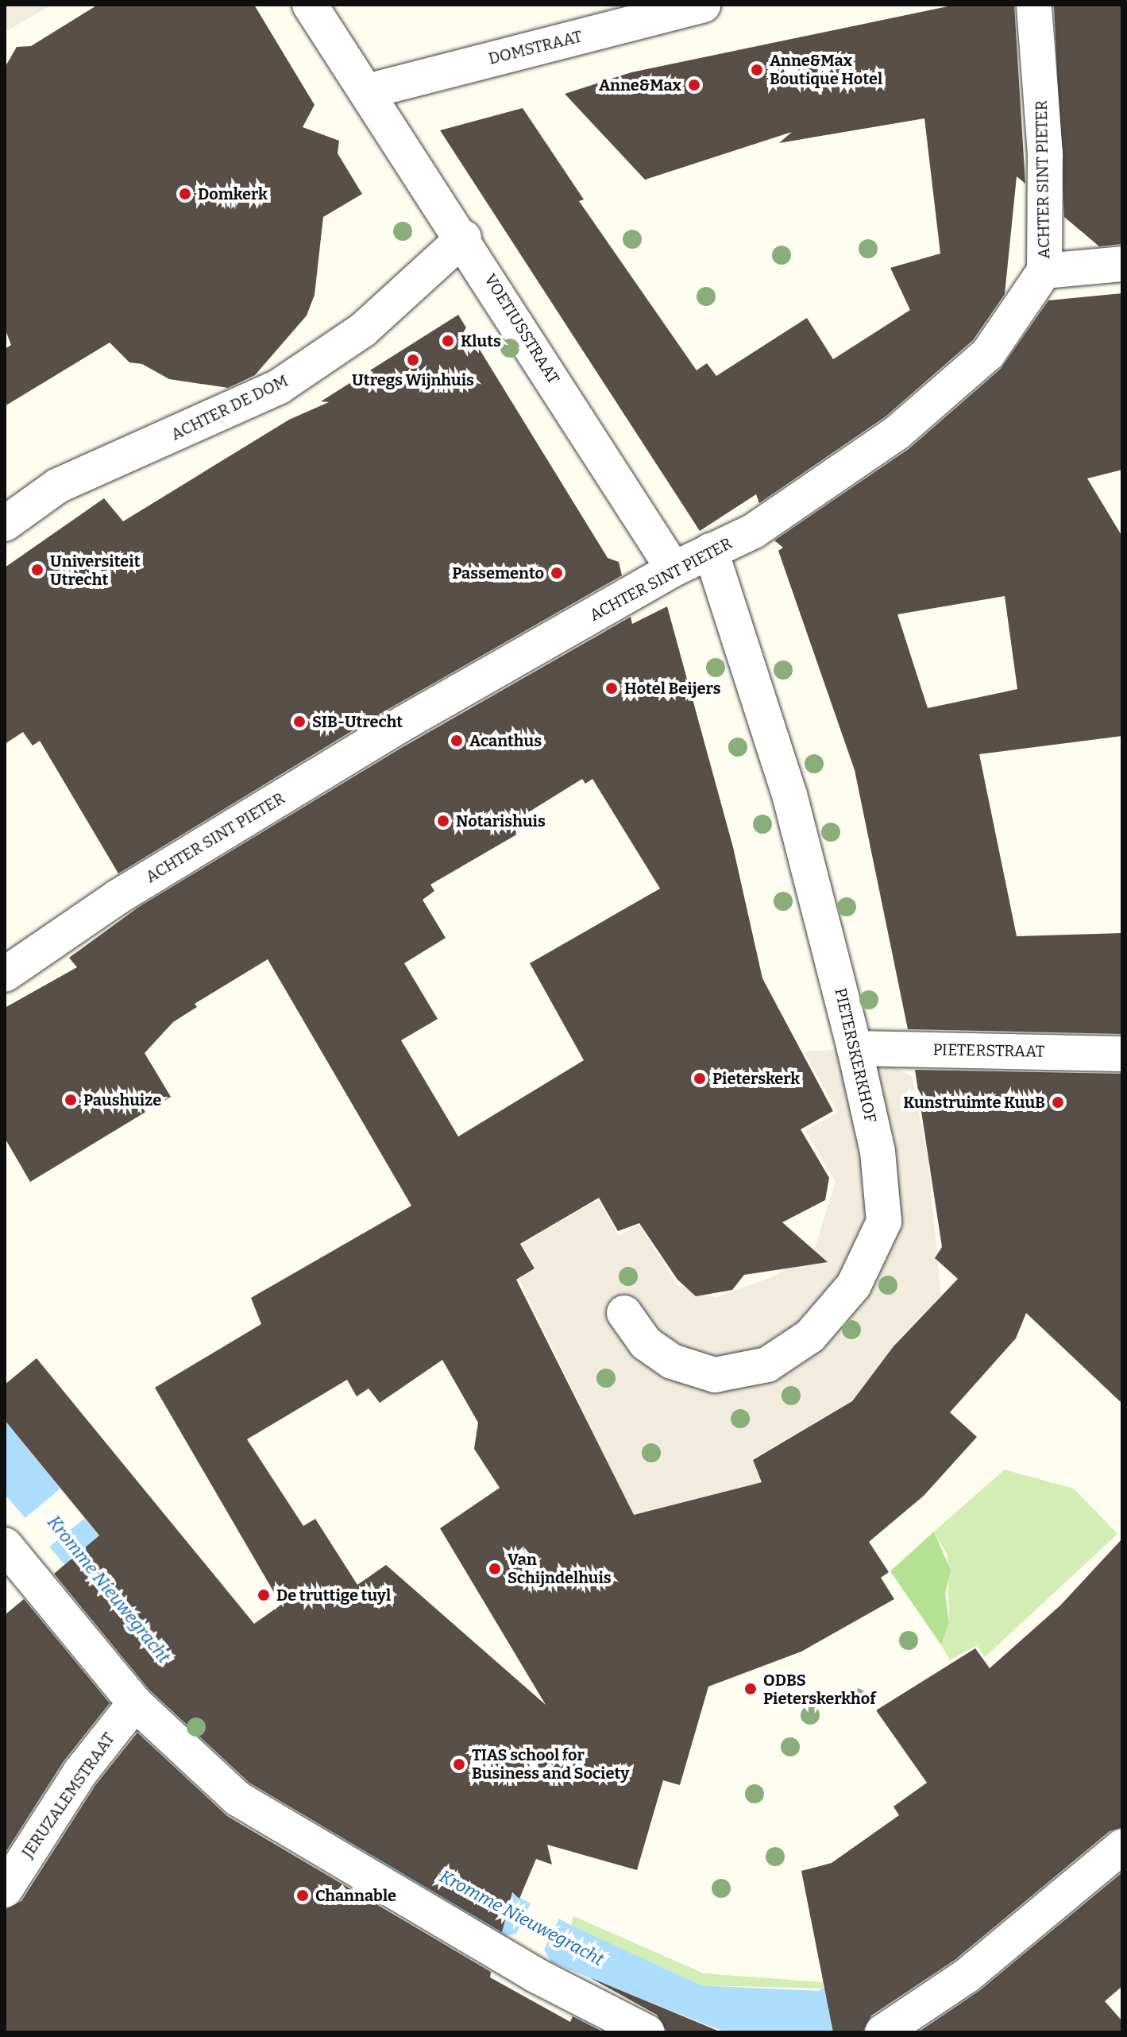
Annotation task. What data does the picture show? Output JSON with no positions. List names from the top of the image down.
{
  "streets": {
    "street": [
      "DOMSTRAAT",
      "ACHTER SINT PIETER",
      "VOETIUSSTRAAT",
      "ACHTER DE DOM",
      "PIETERSTRAAT",
      "PIETERSKERKHOF",
      "JERUZALEMSTRAAT"
    ]
  },
  "crossings": [
    ["DOMSTRAAT", "VOETIUSSTRAAT"],
    ["ACHTER SINT PIETER", "VOETIUSSTRAAT"],
    ["ACHTER SINT PIETER", "PIETERSKERKHOF"],
    ["VOETIUSSTRAAT", "ACHTER DE DOM"],
    ["PIETERSTRAAT", "PIETERSKERKHOF"]
  ],
  "water": ["Kromme Nieuwegracht"],
  "places": [
    "Anne&Max Boutique Hotel",
    "Anne&Max",
    "Domkerk",
    "Kluts",
    "Utregs Wijnhuis",
    "Universiteit Utrecht",
    "Passemento",
    "Hotel Beijers",
    "SIB-Utrecht",
    "Acanthus",
    "Notarishuis",
    "Pieterskerk",
    "Paushuize",
    "Kunstruimte KuuB",
    "Van Schijndelhuis",
    "De truttige tuyl",
    "ODBS Pieterskerkhof",
    "TIAS school for Business and Society",
    "Channable"
  ]
}
